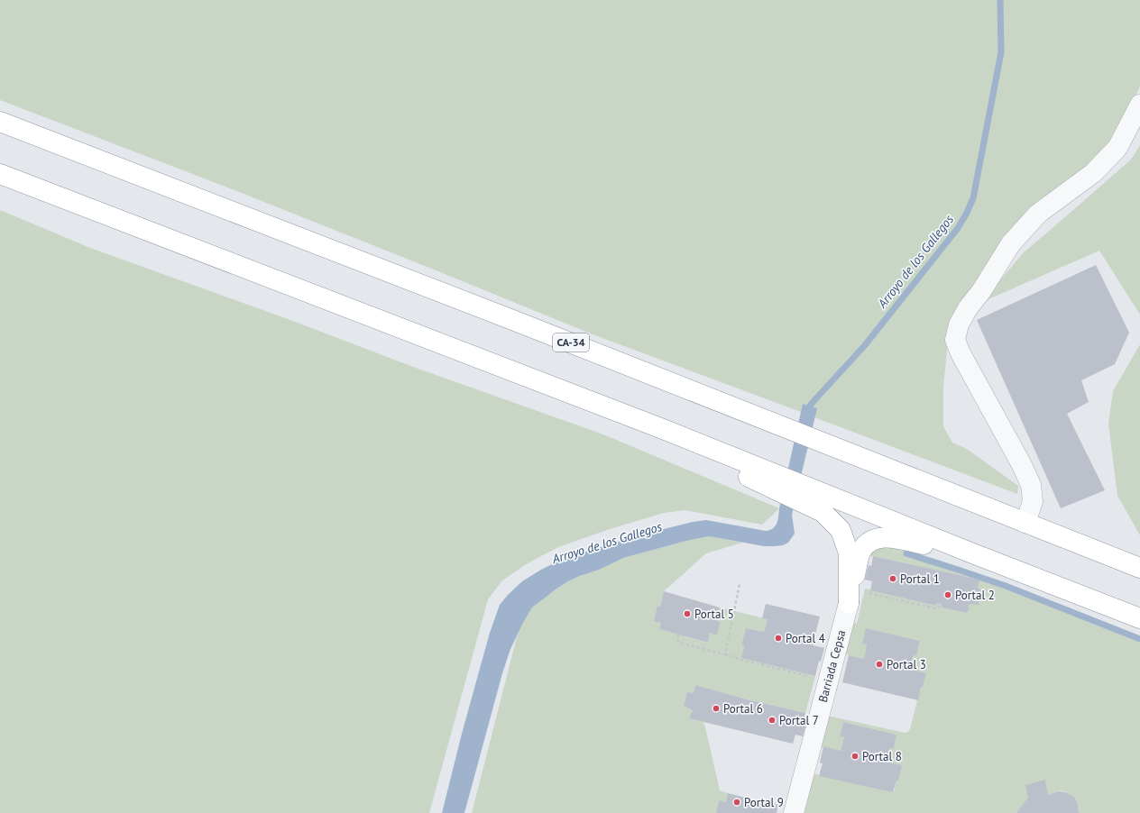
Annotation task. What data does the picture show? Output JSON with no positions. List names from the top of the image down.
{
  "streets": {
    "highway": ["CA-34"],
    "street": ["Barriada Cepsa"]
  },
  "water": ["Arroyo de los Gallegos"],
  "places": [
    "Portal 1",
    "Portal 2",
    "Portal 5",
    "Portal 4",
    "Portal 3",
    "Portal 6",
    "Portal 7",
    "Portal 8",
    "Portal 9"
  ]
}
